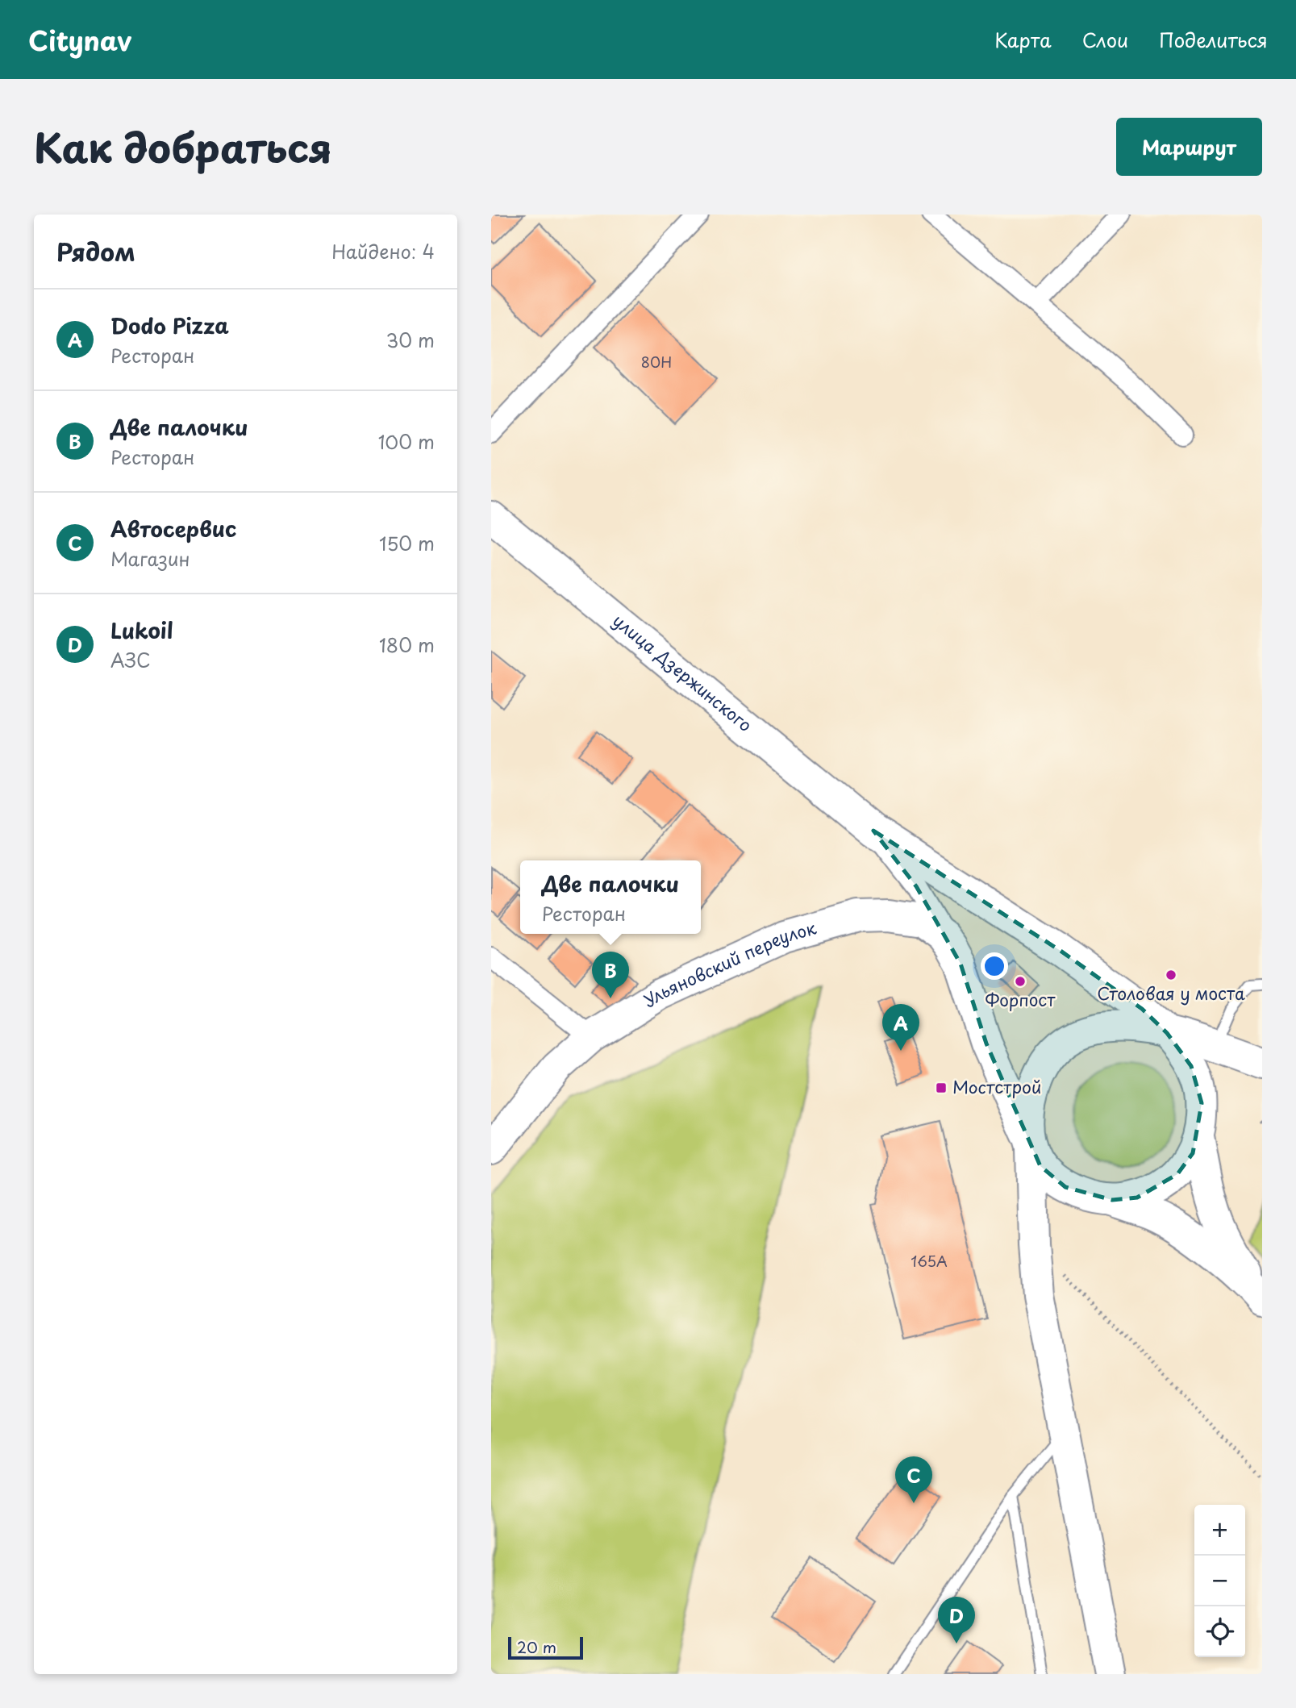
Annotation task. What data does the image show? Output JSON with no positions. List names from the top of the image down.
{
  "streets": {
    "main road": ["улица Дзержинского", "Ульяновский переулок"]
  },
  "places": {
    "other": ["Столовая у моста", "Форпост"],
    "transit": ["Мостстрой"]
  },
  "house_numbers": ["80Н", "165А"],
  "scale_bar": "20 m",
  "page": {
    "header": "Citynav",
    "nav": ["Карта", "Слои", "Поделиться"],
    "title": "Как добраться",
    "buttons": "Маршрут",
    "heading": ["Рядом", "Найдено: 4"],
    "list": [
      {
        "mark": "A",
        "name": "Dodo Pizza",
        "note": "Ресторан",
        "value": "30 m"
      },
      {
        "mark": "B",
        "name": "Две палочки",
        "note": "Ресторан",
        "value": "100 m"
      },
      {
        "mark": "C",
        "name": "Автосервис",
        "note": "Магазин",
        "value": "150 m"
      },
      {
        "mark": "D",
        "name": "Lukoil",
        "note": "АЗС",
        "value": "180 m"
      }
    ],
    "popup": ["Две палочки", "Ресторан"],
    "pins": [
      "B",
      "A",
      "C",
      "D"
    ],
    "map_buttons": ["+", "−"],
    "scale": "20 m"
  }
}
